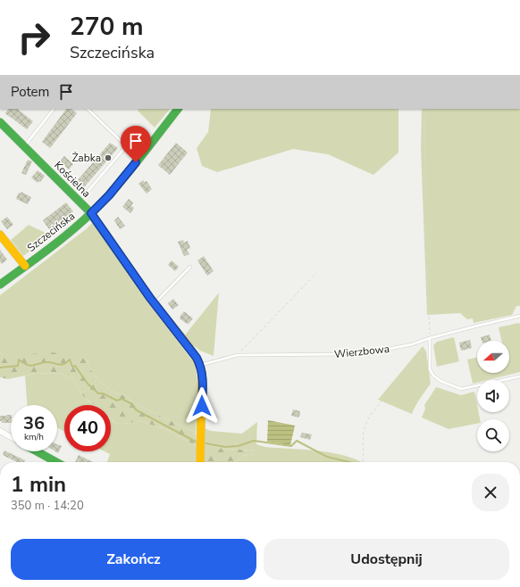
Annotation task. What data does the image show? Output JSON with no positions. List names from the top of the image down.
{
  "streets": {
    "street": ["Kościelna", "Szczecińska"],
    "lane": ["Wierzbowa"]
  },
  "crossings": [
    ["Kościelna", "Szczecińska"],
    ["Kościelna", "Wierzbowa"]
  ],
  "places": ["Żabka"],
  "north": "left",
  "page": {
    "turn": ["270 m", "Szczecińska"],
    "then": "Potem",
    "speed": "36 km/h",
    "limit": "40",
    "heading": ["1 min", "350 m · 14:20"],
    "buttons": ["Zakończ", "Udostępnij"]
  }
}
